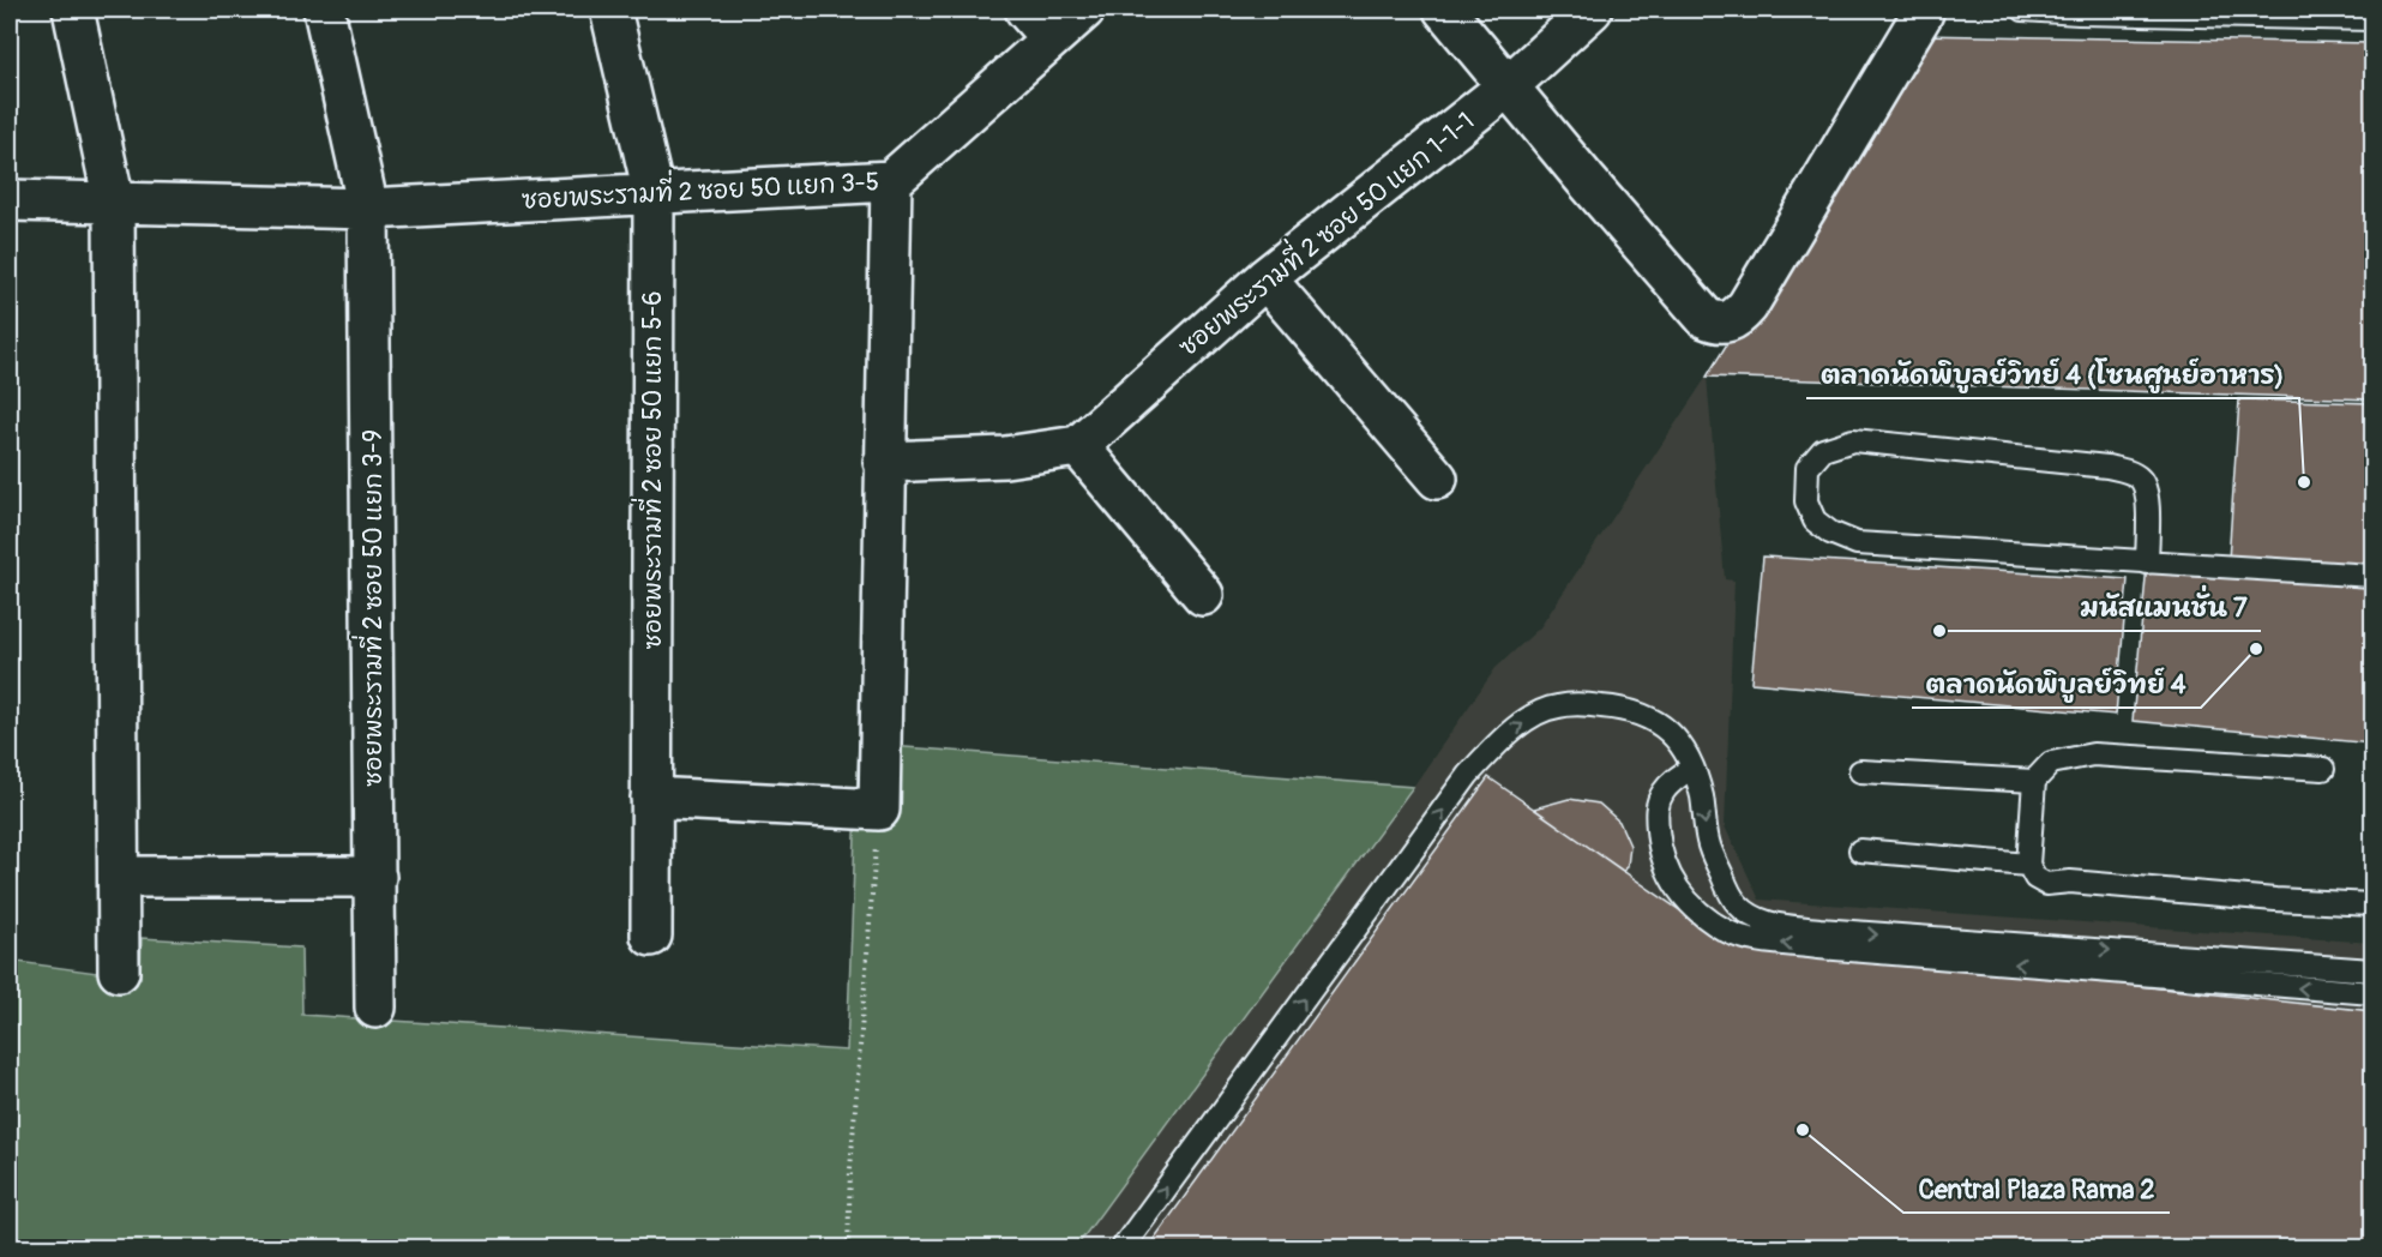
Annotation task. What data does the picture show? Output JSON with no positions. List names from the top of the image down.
{
  "streets": {
    "street": [
      "ซอยพระรามที่ 2 ซอย 50 แยก 3-5",
      "ซอยพระรามที่ 2 ซอย 50 แยก 1-1-1",
      "ซอยพระรามที่ 2 ซอย 50 แยก 5-6",
      "ซอยพระรามที่ 2 ซอย 50 แยก 3-9"
    ]
  },
  "crossings": [
    ["ซอยพระรามที่ 2 ซอย 50 แยก 3-5", "ซอยพระรามที่ 2 ซอย 50 แยก 5-6"],
    ["ซอยพระรามที่ 2 ซอย 50 แยก 3-5", "ซอยพระรามที่ 2 ซอย 50 แยก 3-9"]
  ],
  "places": [
    "ตลาดนัดพิบูลย์วิทย์ 4 (โซนศูนย์อาหาร)",
    "มนัสแมนชั่น 7",
    "ตลาดนัดพิบูลย์วิทย์ 4",
    "Central Plaza Rama 2"
  ]
}
